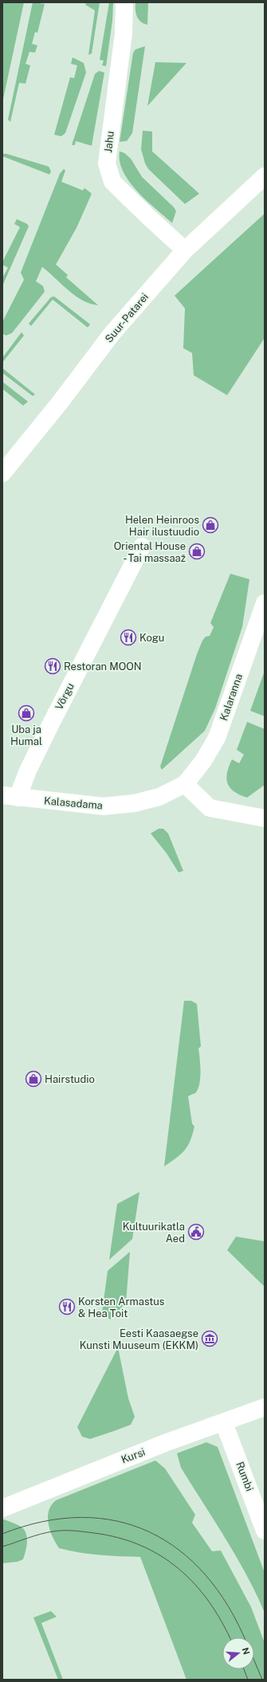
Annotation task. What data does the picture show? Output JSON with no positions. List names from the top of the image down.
{
  "streets": {
    "street": [
      "Jahu",
      "Suur-Patarei",
      "Võrgu",
      "Kalaranna",
      "Kalasadama",
      "Kursi",
      "Rumbi"
    ]
  },
  "crossings": [
    ["Jahu", "Suur-Patarei"],
    ["Võrgu", "Kalasadama"],
    ["Kalaranna", "Kalasadama"],
    ["Kursi", "Rumbi"]
  ],
  "places": {
    "shop": [
      "Helen Heinroos Hair ilustuudio",
      "Oriental House - Tai massaaž",
      "Uba ja Humal",
      "Hairstudio"
    ],
    "restaurant": ["Kogu", "Restoran MOON", "Korsten Armastus & Hea Toit"],
    "public building": ["Kultuurikatla Aed"],
    "museum": ["Eesti Kaasaegse Kunsti Muuseum (EKKM)"]
  },
  "north": "right"
}
